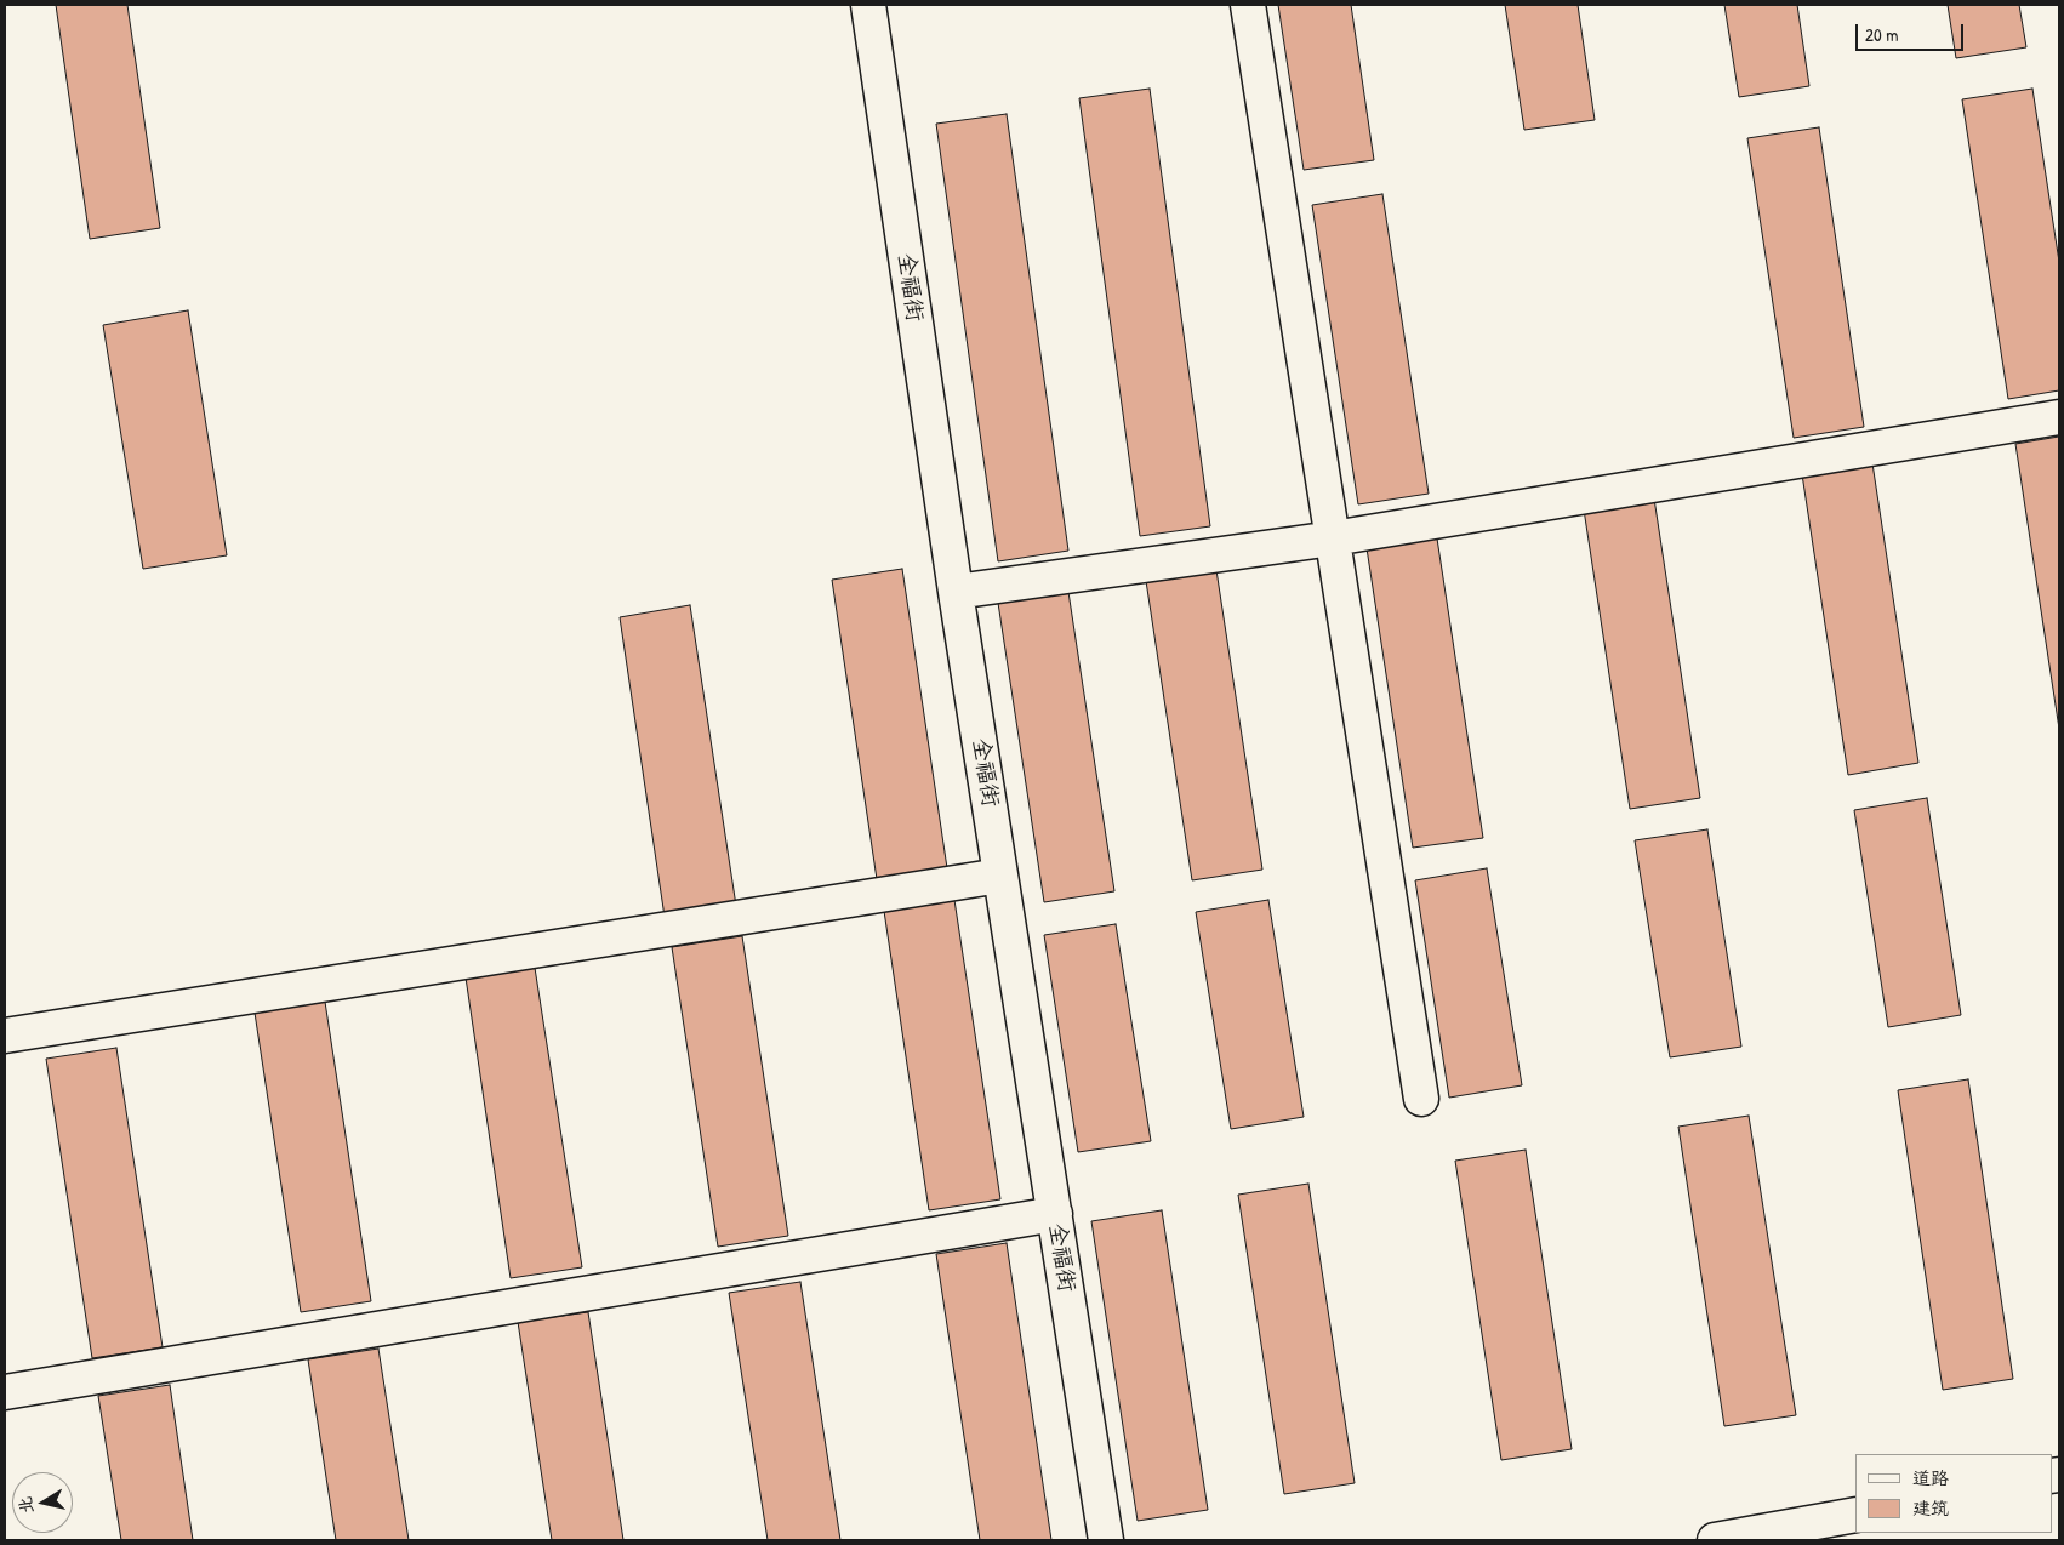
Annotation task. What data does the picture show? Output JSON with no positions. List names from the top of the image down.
{
  "streets": {
    "street": ["全福街"]
  },
  "legend": ["道路", "建筑"],
  "scale_bar": "20 m",
  "north": "left"
}
